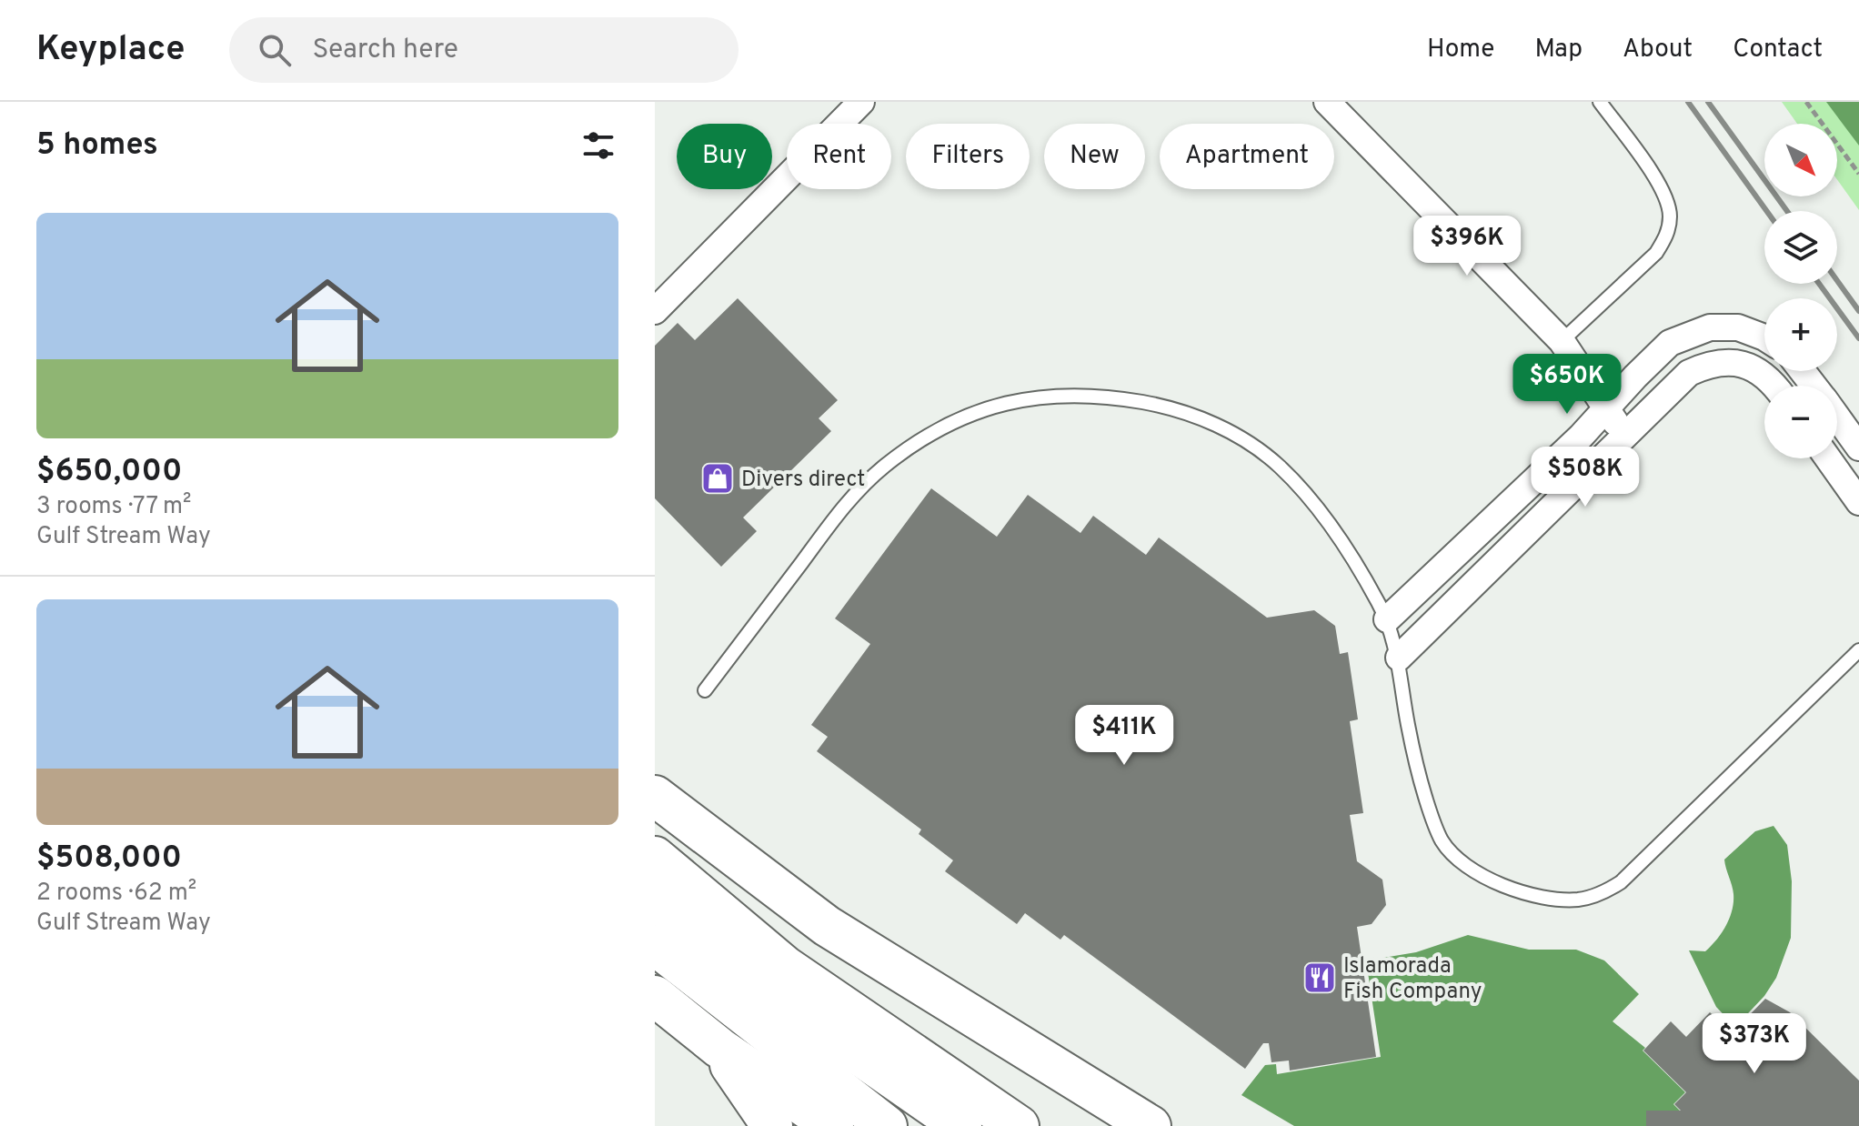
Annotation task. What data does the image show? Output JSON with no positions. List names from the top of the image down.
{
  "places": {
    "shop": ["Divers direct"],
    "restaurant": ["Islamorada Fish Company"]
  },
  "north": "bottom right",
  "page": {
    "header": "Keyplace",
    "search": "Search here",
    "nav": [
      "Home",
      "Map",
      "About",
      "Contact"
    ],
    "heading": "5 homes",
    "map_buttons": ["+", "−"],
    "chip": [
      "Buy",
      "Rent",
      "Filters",
      "New",
      "Apartment"
    ],
    "list": [
      {
        "name": "$650,000",
        "note": "3 rooms · 77 m² · Gulf Stream Way"
      },
      {
        "name": "$508,000",
        "note": "2 rooms · 62 m² · Gulf Stream Way"
      }
    ],
    "price": [
      "$396K",
      "$650K",
      "$508K",
      "$411K",
      "$373K"
    ]
  }
}
